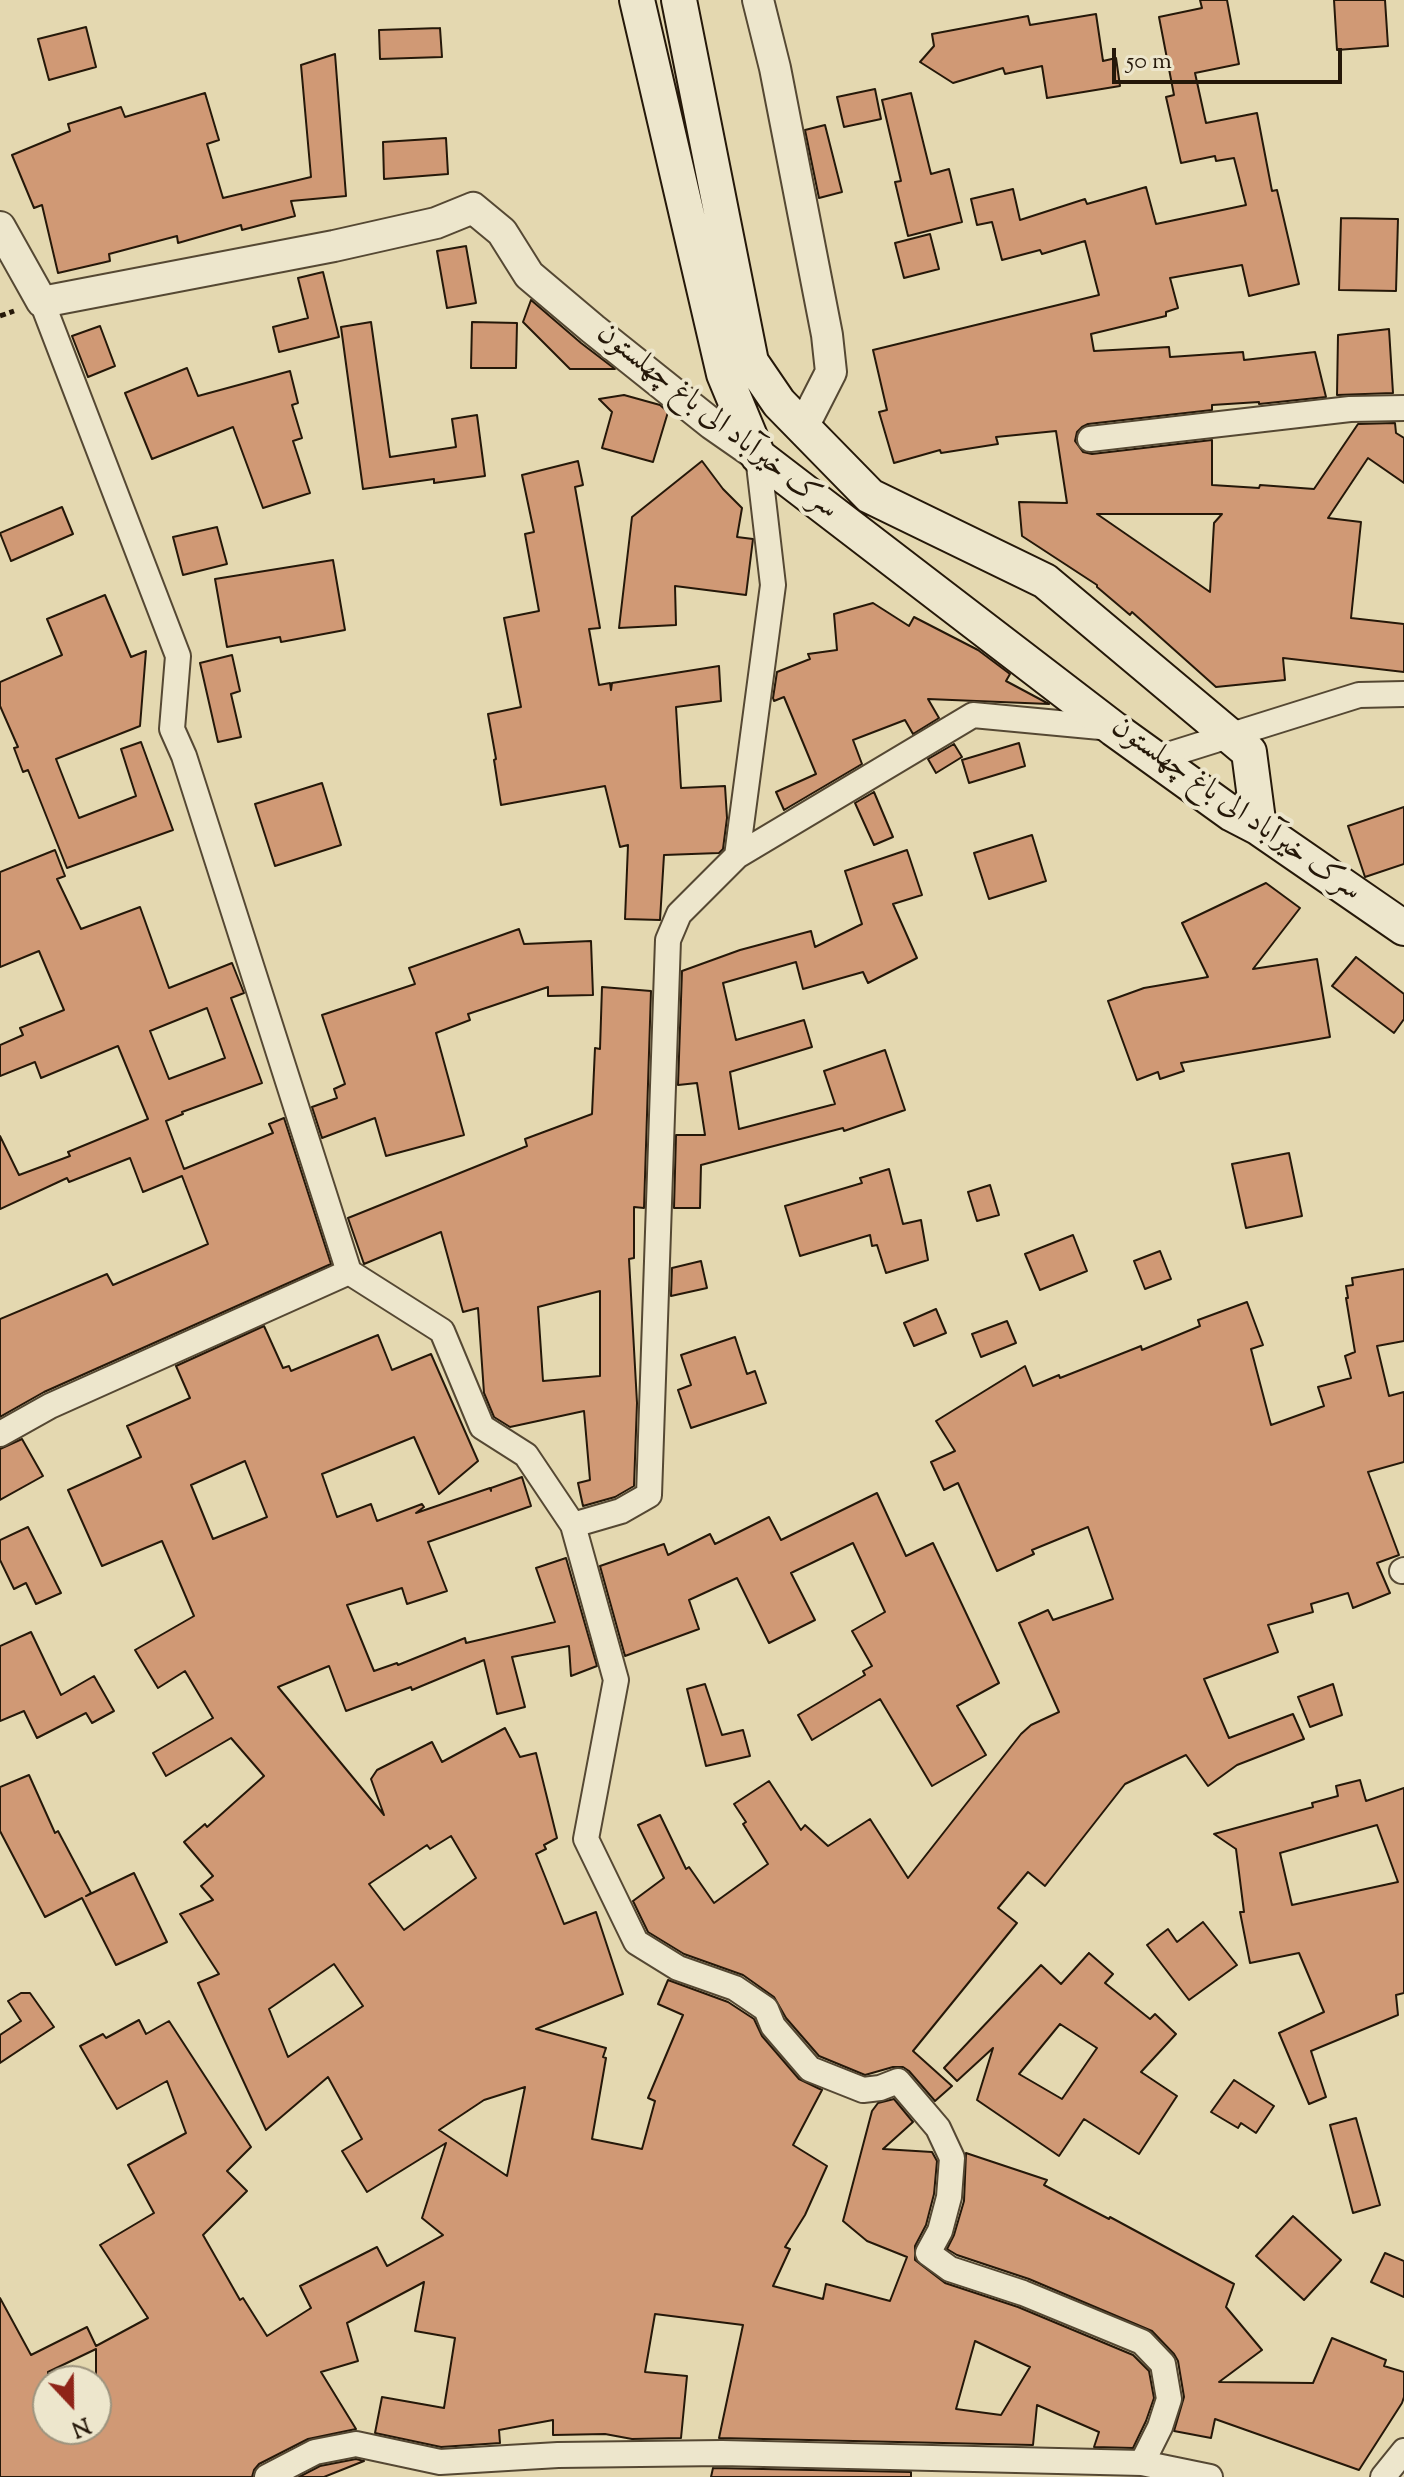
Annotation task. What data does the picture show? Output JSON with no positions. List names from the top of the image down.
{
  "streets": {
    "main road": ["سرک خیرآباد الی باغ چهلستون"]
  },
  "scale_bar": "50 m",
  "north": "bottom"
}
